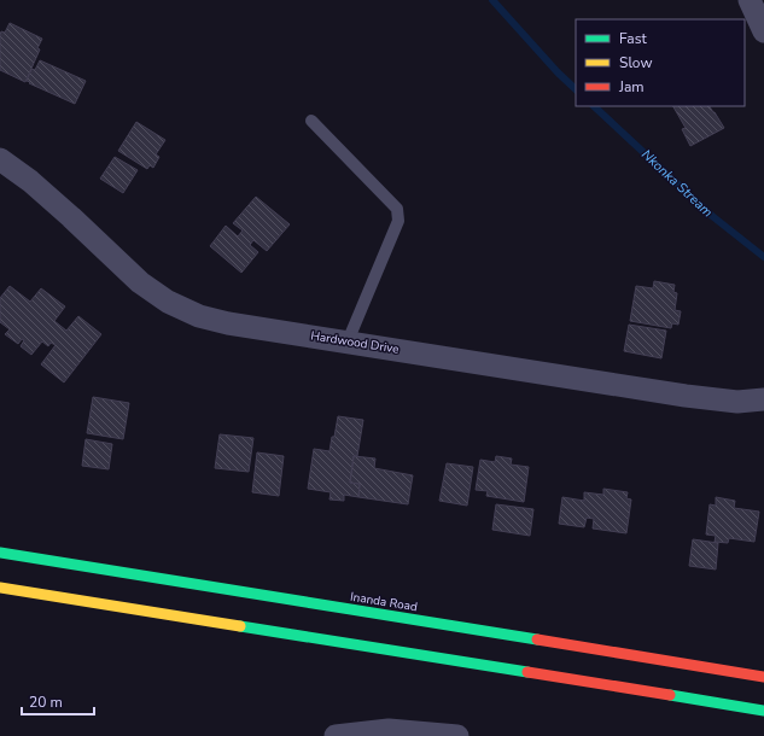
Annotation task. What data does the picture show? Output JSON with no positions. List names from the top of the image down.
{
  "streets": {
    "main road": ["Inanda Road"],
    "street": ["Hardwood Drive"]
  },
  "water": ["Nkonka Stream"],
  "legend": ["Fast", "Slow", "Jam"],
  "scale_bar": "20 m"
}
